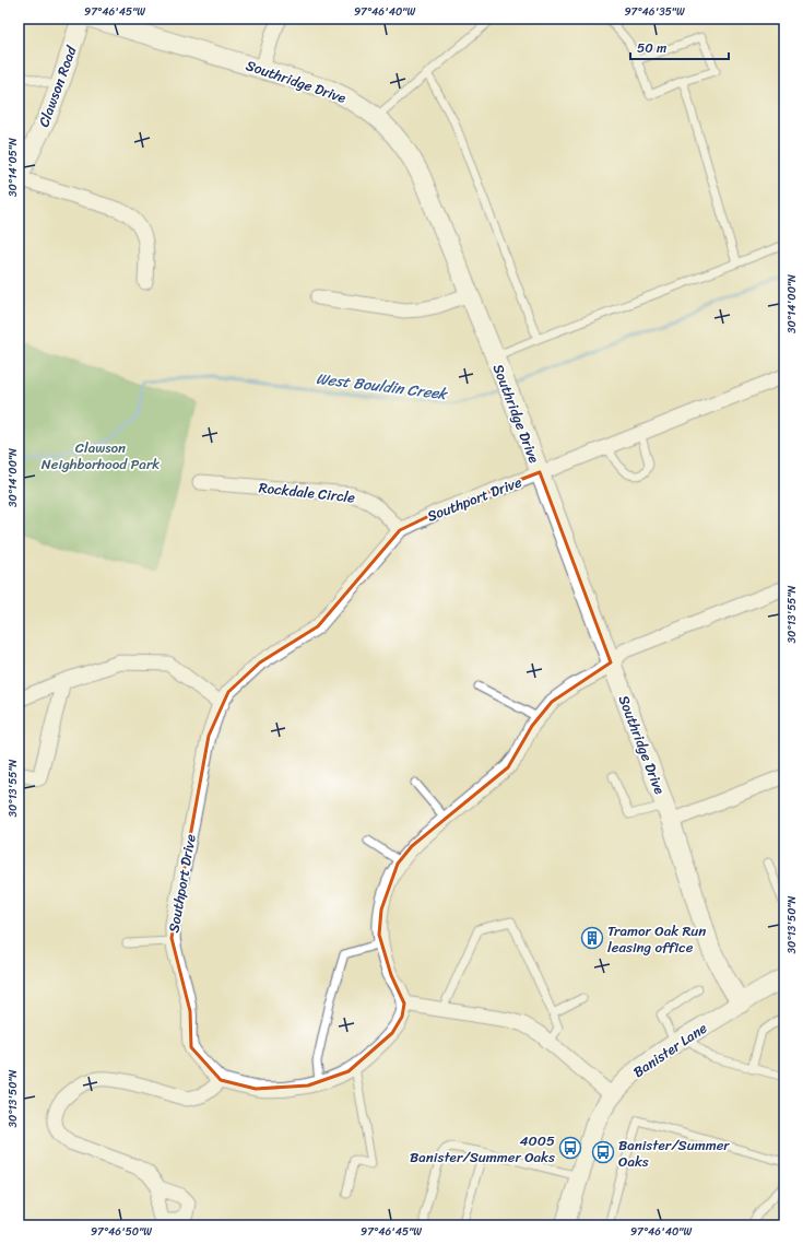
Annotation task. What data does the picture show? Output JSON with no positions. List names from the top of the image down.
{
  "streets": {
    "street": [
      "Southridge Drive",
      "Clawson Road",
      "Rockdale Circle",
      "Southport Drive",
      "Banister Lane"
    ]
  },
  "crossings": [
    ["Southridge Drive", "Southport Drive"],
    ["Southridge Drive", "Banister Lane"],
    ["Rockdale Circle", "Southport Drive"]
  ],
  "water": ["West Bouldin Creek"],
  "parks": ["Clawson Neighborhood Park"],
  "places": {
    "building": ["Tramor Oak Run leasing office"],
    "bus stop": ["4005 Banister/Summer Oaks", "Banister/Summer Oaks"]
  },
  "scale_bar": "50 m",
  "coordinates": [
    "97°46'45\"W",
    "97°46'40\"W",
    "97°46'35\"W",
    "30°14'05\"N",
    "30°14'00\"N",
    "30°13'55\"N",
    "30°13'50\"N",
    "97°46'50\"W"
  ]
}
